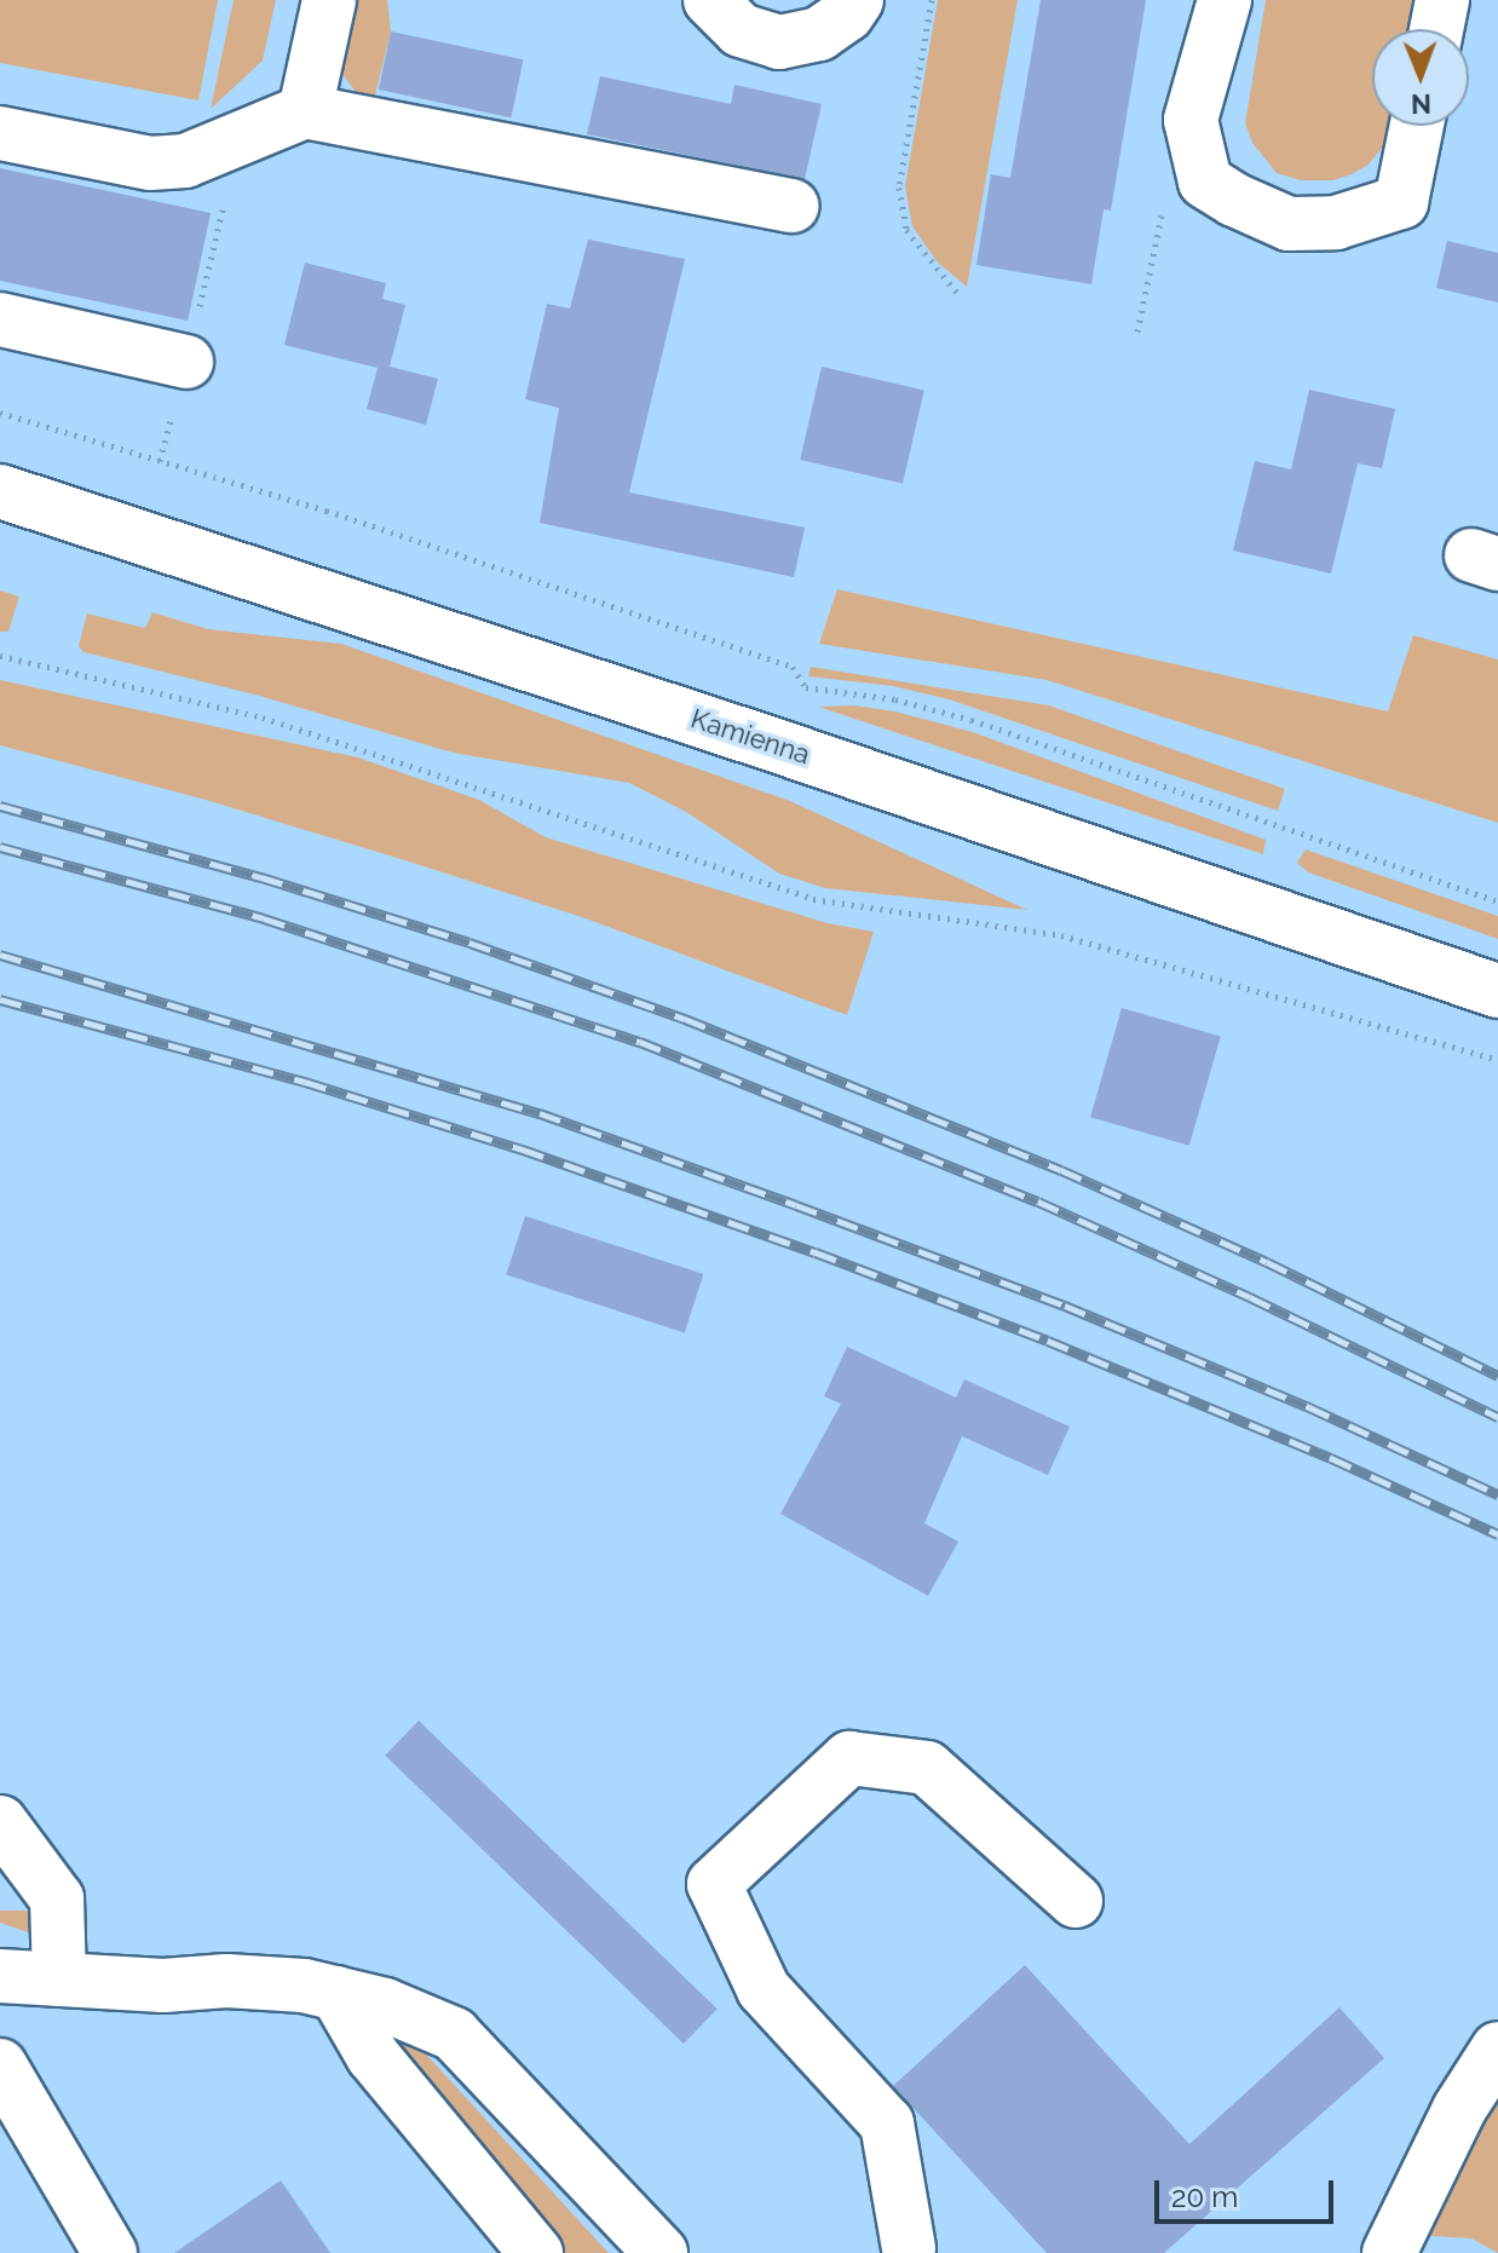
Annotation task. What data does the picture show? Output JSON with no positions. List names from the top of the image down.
{
  "streets": {
    "street": ["Kamienna"]
  },
  "scale_bar": "20 m",
  "north": "bottom"
}
